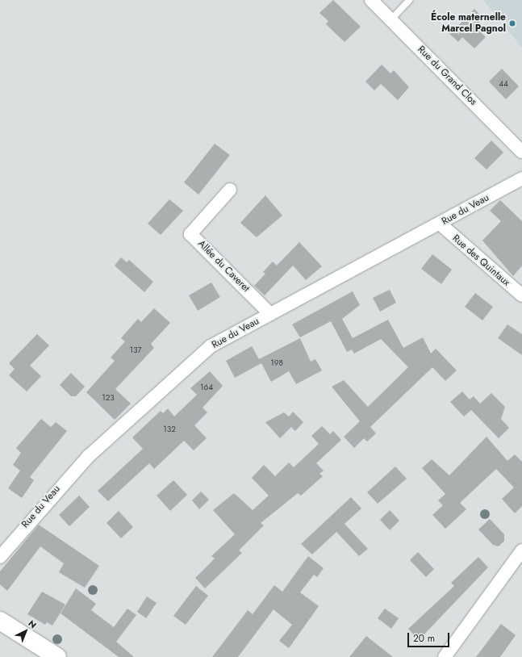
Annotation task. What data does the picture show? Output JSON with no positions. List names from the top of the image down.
{
  "streets": {
    "street": [
      "Rue du Grand Clos",
      "Rue du Veau",
      "Rue des Quintaux",
      "Allée du Caveret"
    ]
  },
  "crossings": [
    ["Rue du Veau", "Rue des Quintaux"],
    ["Rue du Veau", "Allée du Caveret"]
  ],
  "places": ["École maternelle Marcel Pagnol"],
  "house_numbers": [
    "44",
    "137",
    "198",
    "164",
    "123",
    "132"
  ],
  "scale_bar": "20 m",
  "north": "top right"
}
